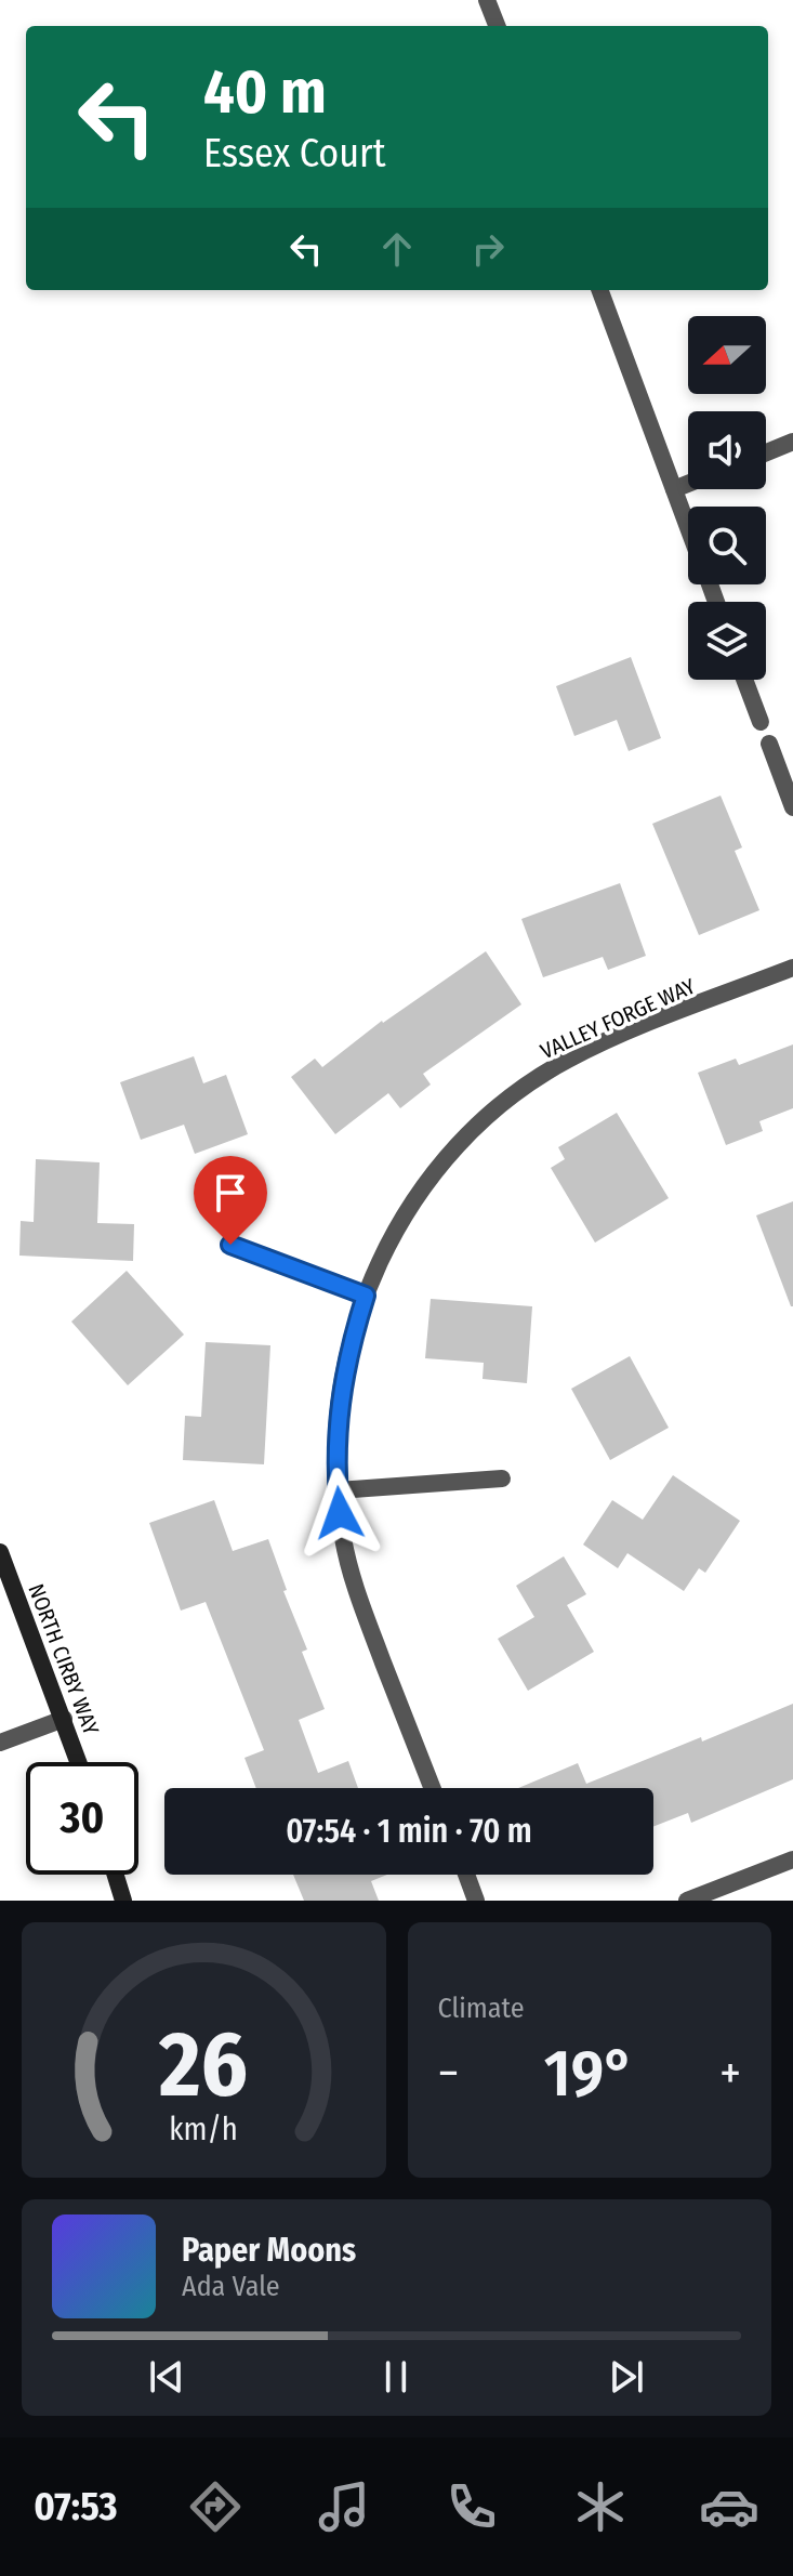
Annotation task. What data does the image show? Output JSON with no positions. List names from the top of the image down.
{
  "streets": {
    "street": ["VALLEY FORGE WAY", "NORTH CIRBY WAY"]
  },
  "north": "left",
  "page": {
    "turn": ["40 m", "Essex Court"],
    "limit": "30",
    "trip": "07:54 · 1 min · 70 m",
    "tile": "Climate",
    "heat": ["−", "19°", "+"],
    "song": ["Paper Moons", "Ada Vale"],
    "tabs": "07:53",
    "gauge": ["26", "km/h"]
  }
}
